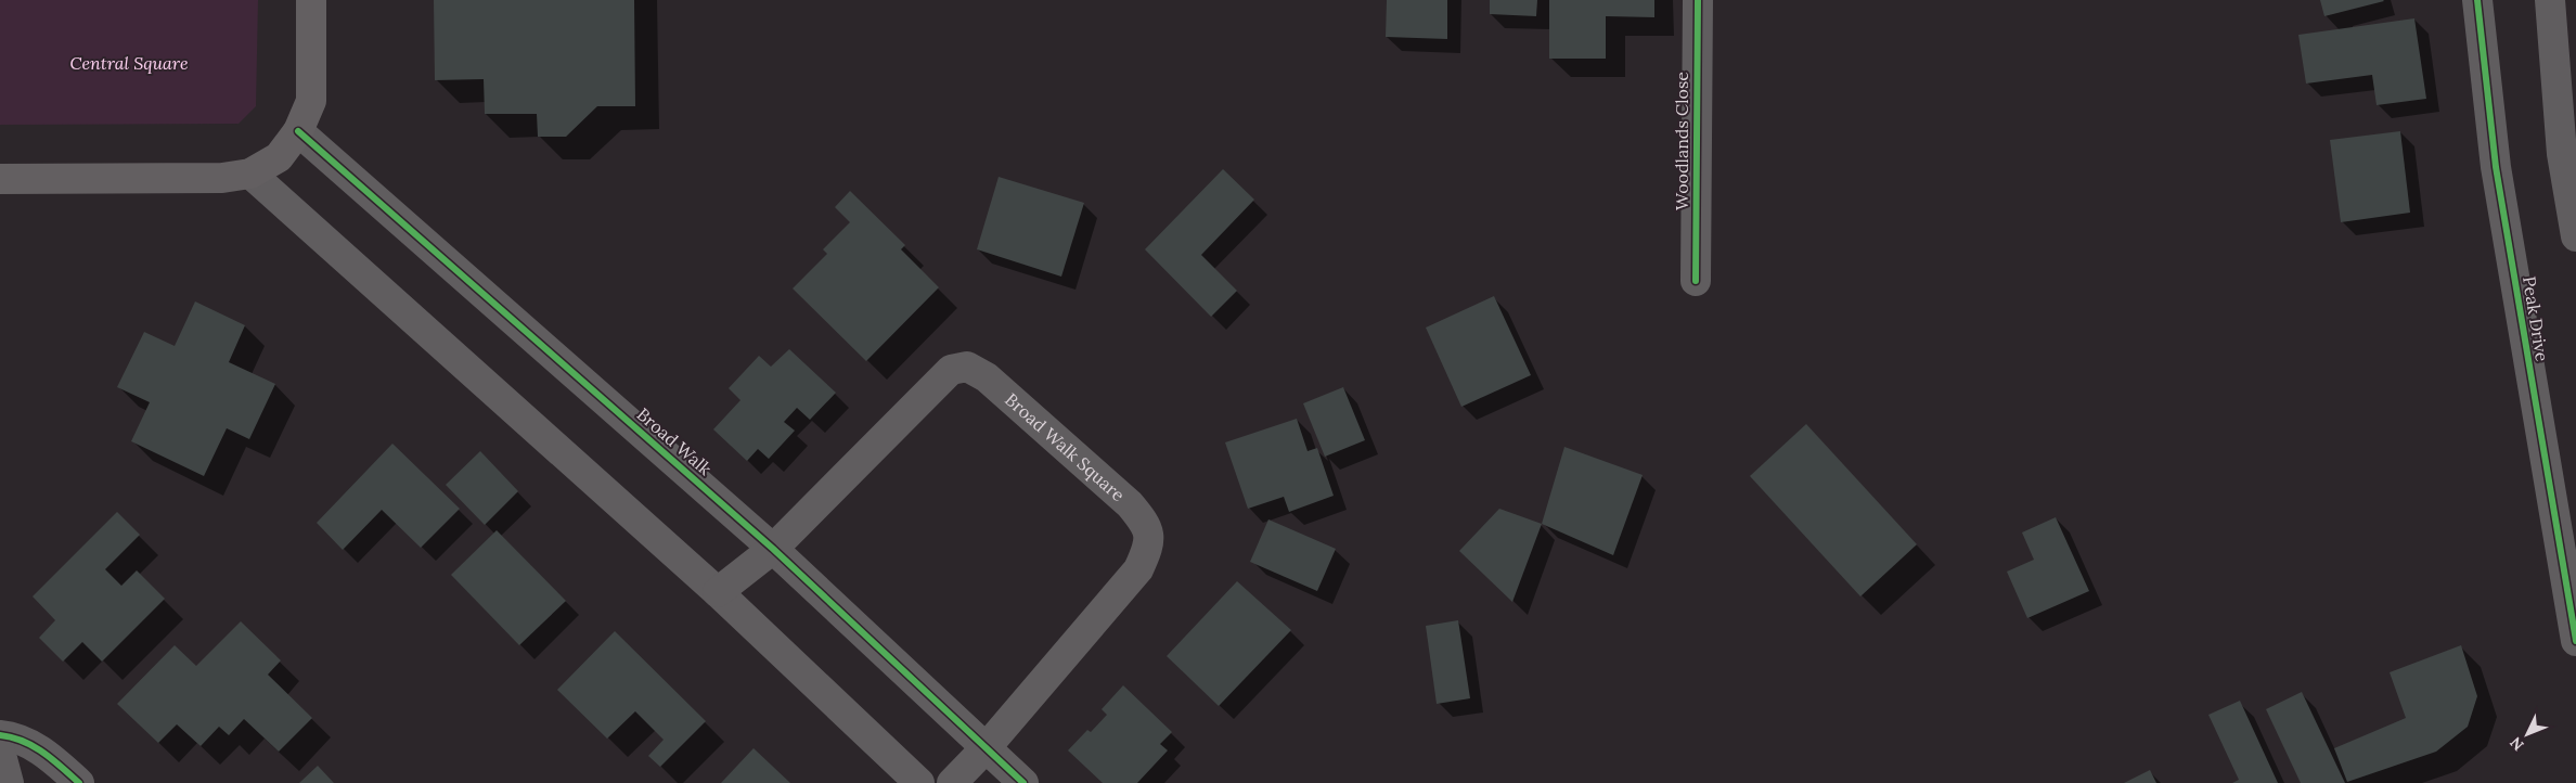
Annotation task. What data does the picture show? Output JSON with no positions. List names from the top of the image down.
{
  "streets": {
    "street": [
      "Woodlands Close",
      "Peak Drive",
      "Broad Walk",
      "Broad Walk Square"
    ]
  },
  "crossings": [
    ["Broad Walk", "Broad Walk Square"]
  ],
  "parks": ["Central Square"],
  "north": "bottom left"
}
